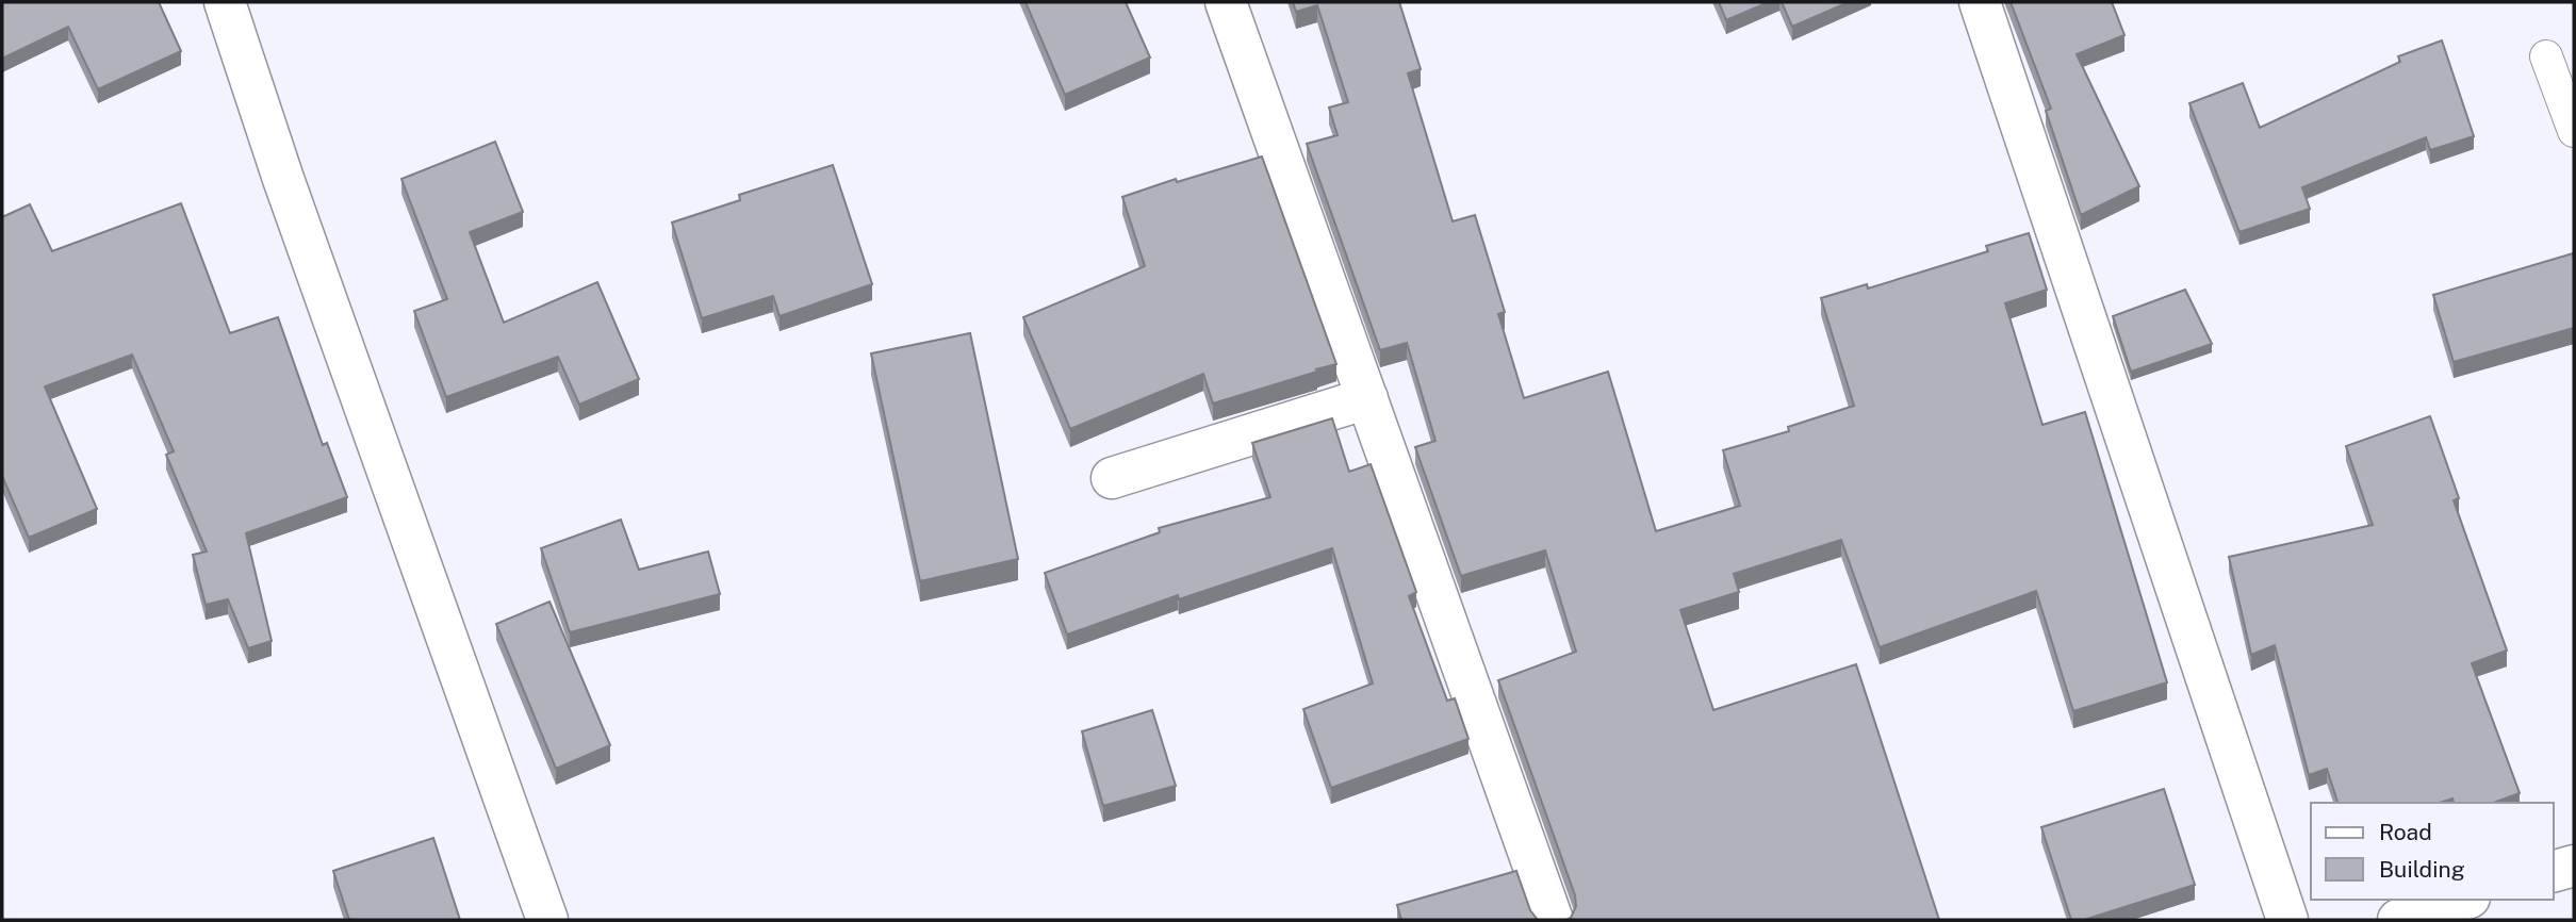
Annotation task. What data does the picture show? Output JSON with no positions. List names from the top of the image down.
{
  "legend": ["Road", "Building"]
}
